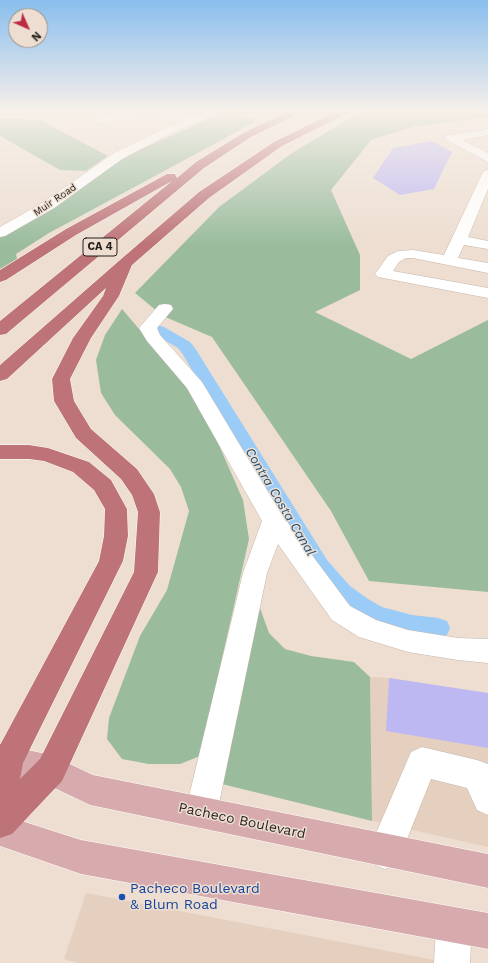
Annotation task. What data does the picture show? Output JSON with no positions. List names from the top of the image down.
{
  "streets": {
    "highway": ["CA 4"],
    "main road": ["Pacheco Boulevard"],
    "street": ["Muir Road"]
  },
  "water": ["Contra Costa Canal"],
  "places": ["Pacheco Boulevard & Blum Road"],
  "north": "bottom right"
}
